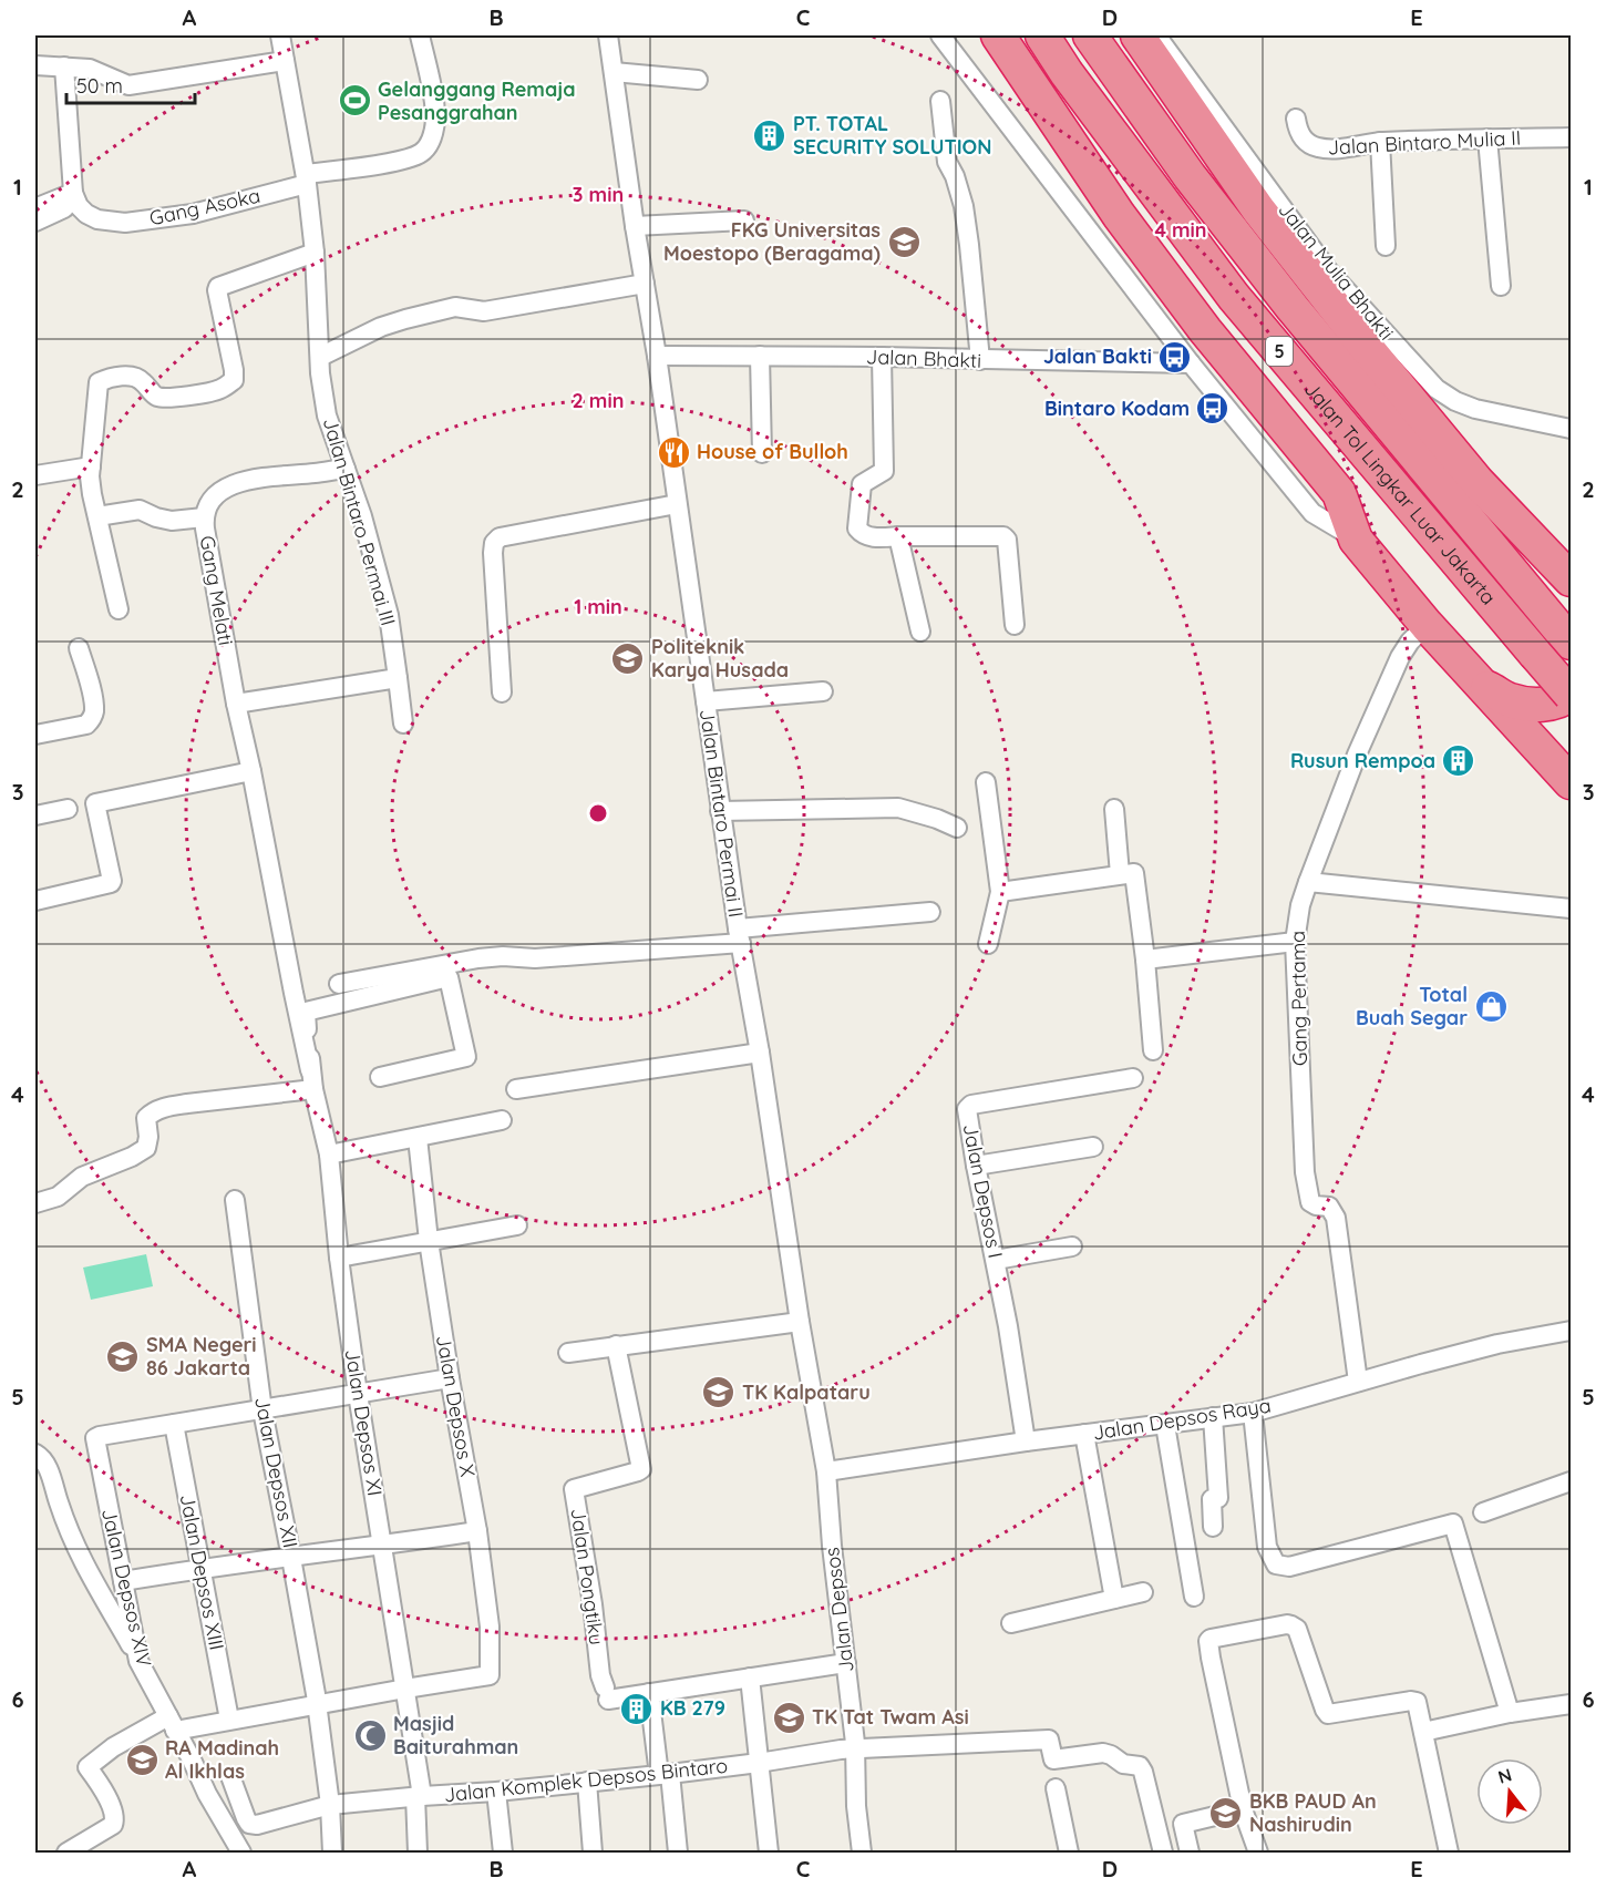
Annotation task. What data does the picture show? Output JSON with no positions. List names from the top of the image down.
{
  "streets": {
    "highway": ["5", "Jalan Tol Lingkar Luar Jakarta"],
    "street": [
      "Jalan Bintaro Mulia II",
      "Gang Asoka",
      "Jalan Mulia Bhakti",
      "Jalan Bhakti",
      "Jalan Bintaro Permai III",
      "Gang Melati",
      "Jalan Bintaro Permai II",
      "Gang Pertama",
      "Jalan Depsos I",
      "Jalan Depsos X",
      "Jalan Depsos Raya",
      "Jalan Depsos XI",
      "Jalan Depsos XII",
      "Jalan Depsos XIII",
      "Jalan Pongtiku",
      "Jalan Depsos XIV",
      "Jalan Depsos",
      "Jalan Komplek Depsos Bintaro"
    ]
  },
  "crossings": [
    ["Gang Asoka", "Jalan Bintaro Permai III"],
    ["Jalan Bhakti", "Jalan Bintaro Permai II"],
    ["Jalan Bintaro Permai III", "Gang Melati"],
    ["Jalan Bintaro Permai II", "Jalan Depsos Raya"],
    ["Jalan Bintaro Permai II", "Jalan Depsos"],
    ["Gang Pertama", "Jalan Depsos Raya"],
    ["Jalan Depsos I", "Jalan Depsos Raya"],
    ["Jalan Depsos X", "Jalan Depsos XI"],
    ["Jalan Depsos Raya", "Jalan Depsos"],
    ["Jalan Depsos XI", "Jalan Komplek Depsos Bintaro"],
    ["Jalan Depsos XII", "Jalan Komplek Depsos Bintaro"],
    ["Jalan Depsos XIII", "Jalan Depsos XIV"],
    ["Jalan Depsos", "Jalan Komplek Depsos Bintaro"]
  ],
  "places": {
    "sports": ["Gelanggang Remaja Pesanggrahan"],
    "building": ["PT. TOTAL SECURITY SOLUTION", "Rusun Rempoa", "KB 279"],
    "school or university": [
      "FKG Universitas Moestopo (Beragama)",
      "Politeknik Karya Husada",
      "SMA Negeri 86 Jakarta",
      "TK Kalpataru",
      "TK Tat Twam Asi",
      "RA Madinah Al Ikhlas",
      "BKB PAUD An Nashirudin"
    ],
    "bus stop": ["Jalan Bakti", "Bintaro Kodam"],
    "restaurant": ["House of Bulloh"],
    "shop": ["Total Buah Segar"],
    "mosque": ["Masjid Baiturahman"]
  },
  "scale_bar": "50 m",
  "north": "top",
  "grid": {
    "columns": [
      "A",
      "B",
      "C",
      "D",
      "E"
    ],
    "rows": [
      "1",
      "2",
      "3",
      "4",
      "5",
      "6"
    ]
  },
  "rings": [
    "3 min",
    "4 min",
    "2 min",
    "1 min"
  ]
}
